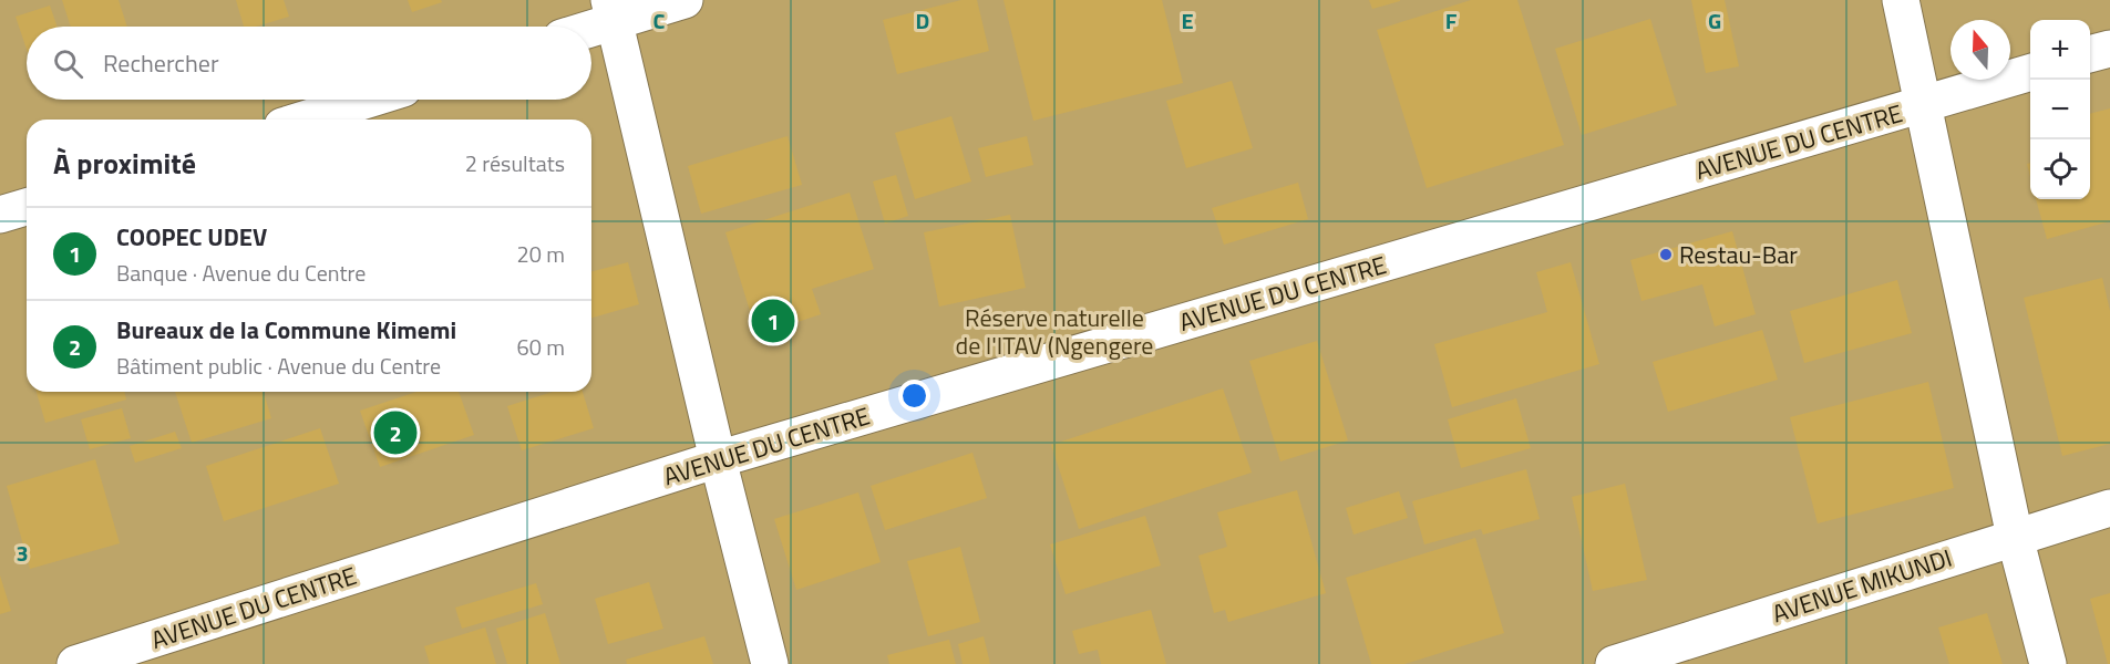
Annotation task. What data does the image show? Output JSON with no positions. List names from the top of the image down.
{
  "streets": {
    "street": ["AVENUE DU CENTRE", "AVENUE MIKUNDI"]
  },
  "parks": ["Réserve naturelle de l'ITAV (Ngengere"],
  "places": ["Restau-Bar"],
  "north": "top",
  "page": {
    "map_buttons": ["+", "−"],
    "search": "Rechercher",
    "heading": ["À proximité", "2 résultats"],
    "list": [
      {
        "mark": "1",
        "name": "COOPEC UDEV",
        "note": "Banque · Avenue du Centre",
        "value": "20 m"
      },
      {
        "mark": "2",
        "name": "Bureaux de la Commune Kimemi",
        "note": "Bâtiment public · Avenue du Centre",
        "value": "60 m"
      }
    ],
    "pins": ["1", "2"]
  },
  "grid": {
    "columns": [
      "C",
      "D",
      "E",
      "F",
      "G"
    ],
    "rows": ["3"]
  }
}
